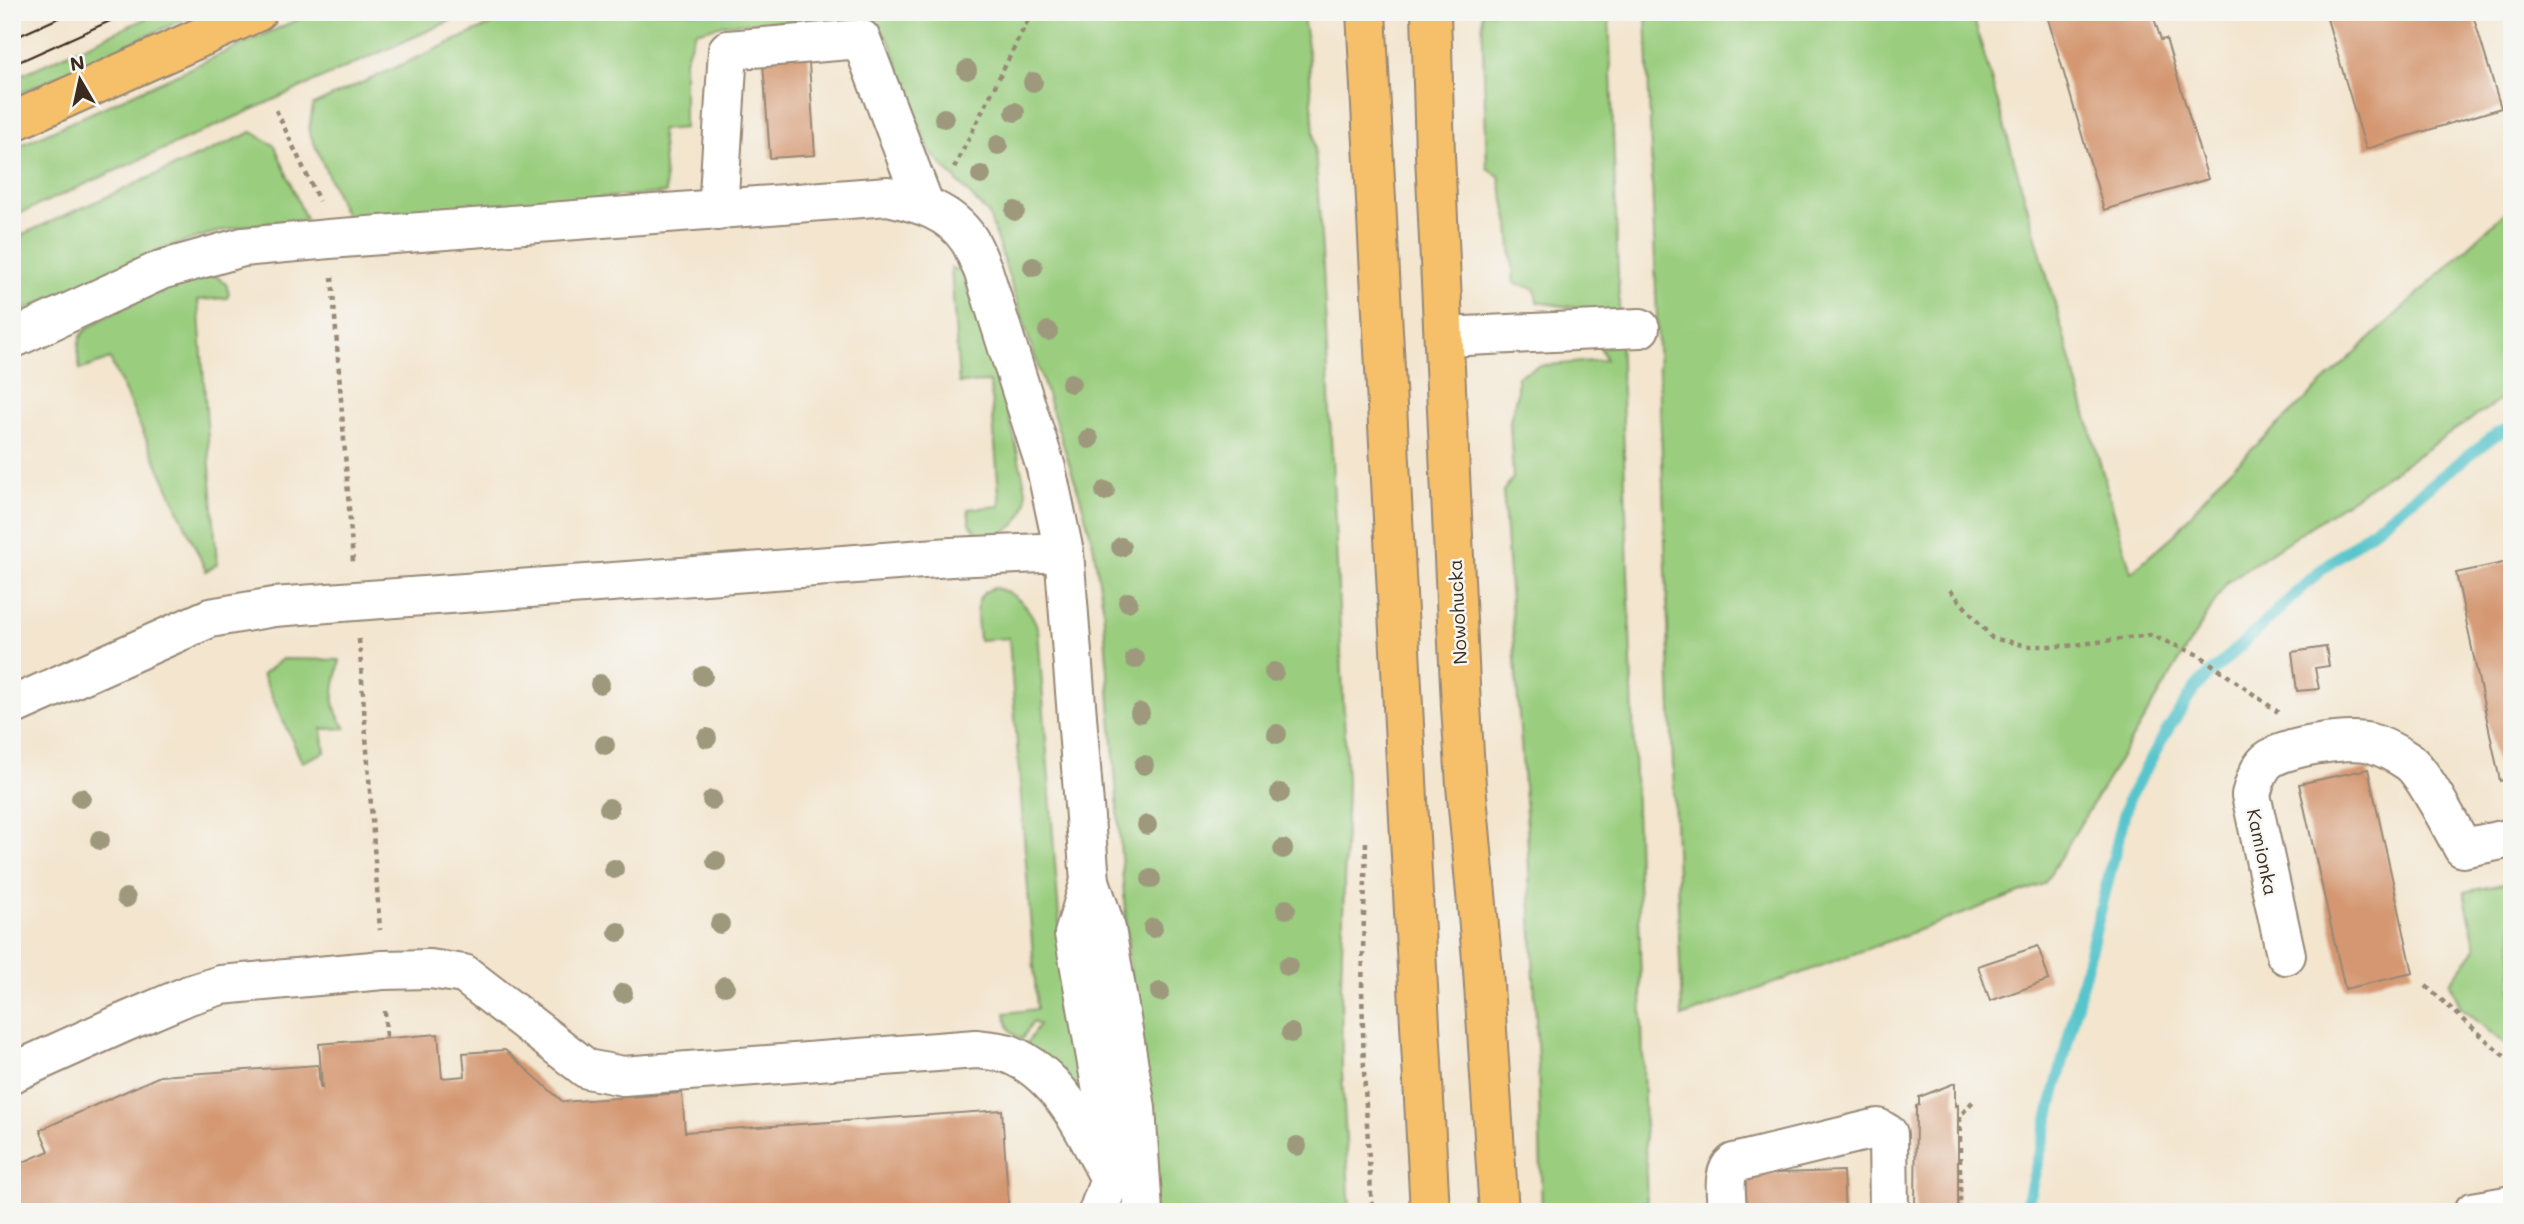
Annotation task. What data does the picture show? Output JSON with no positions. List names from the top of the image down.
{
  "streets": {
    "main road": ["Nowohucka"],
    "street": ["Kamionka"]
  },
  "north": "top"
}
